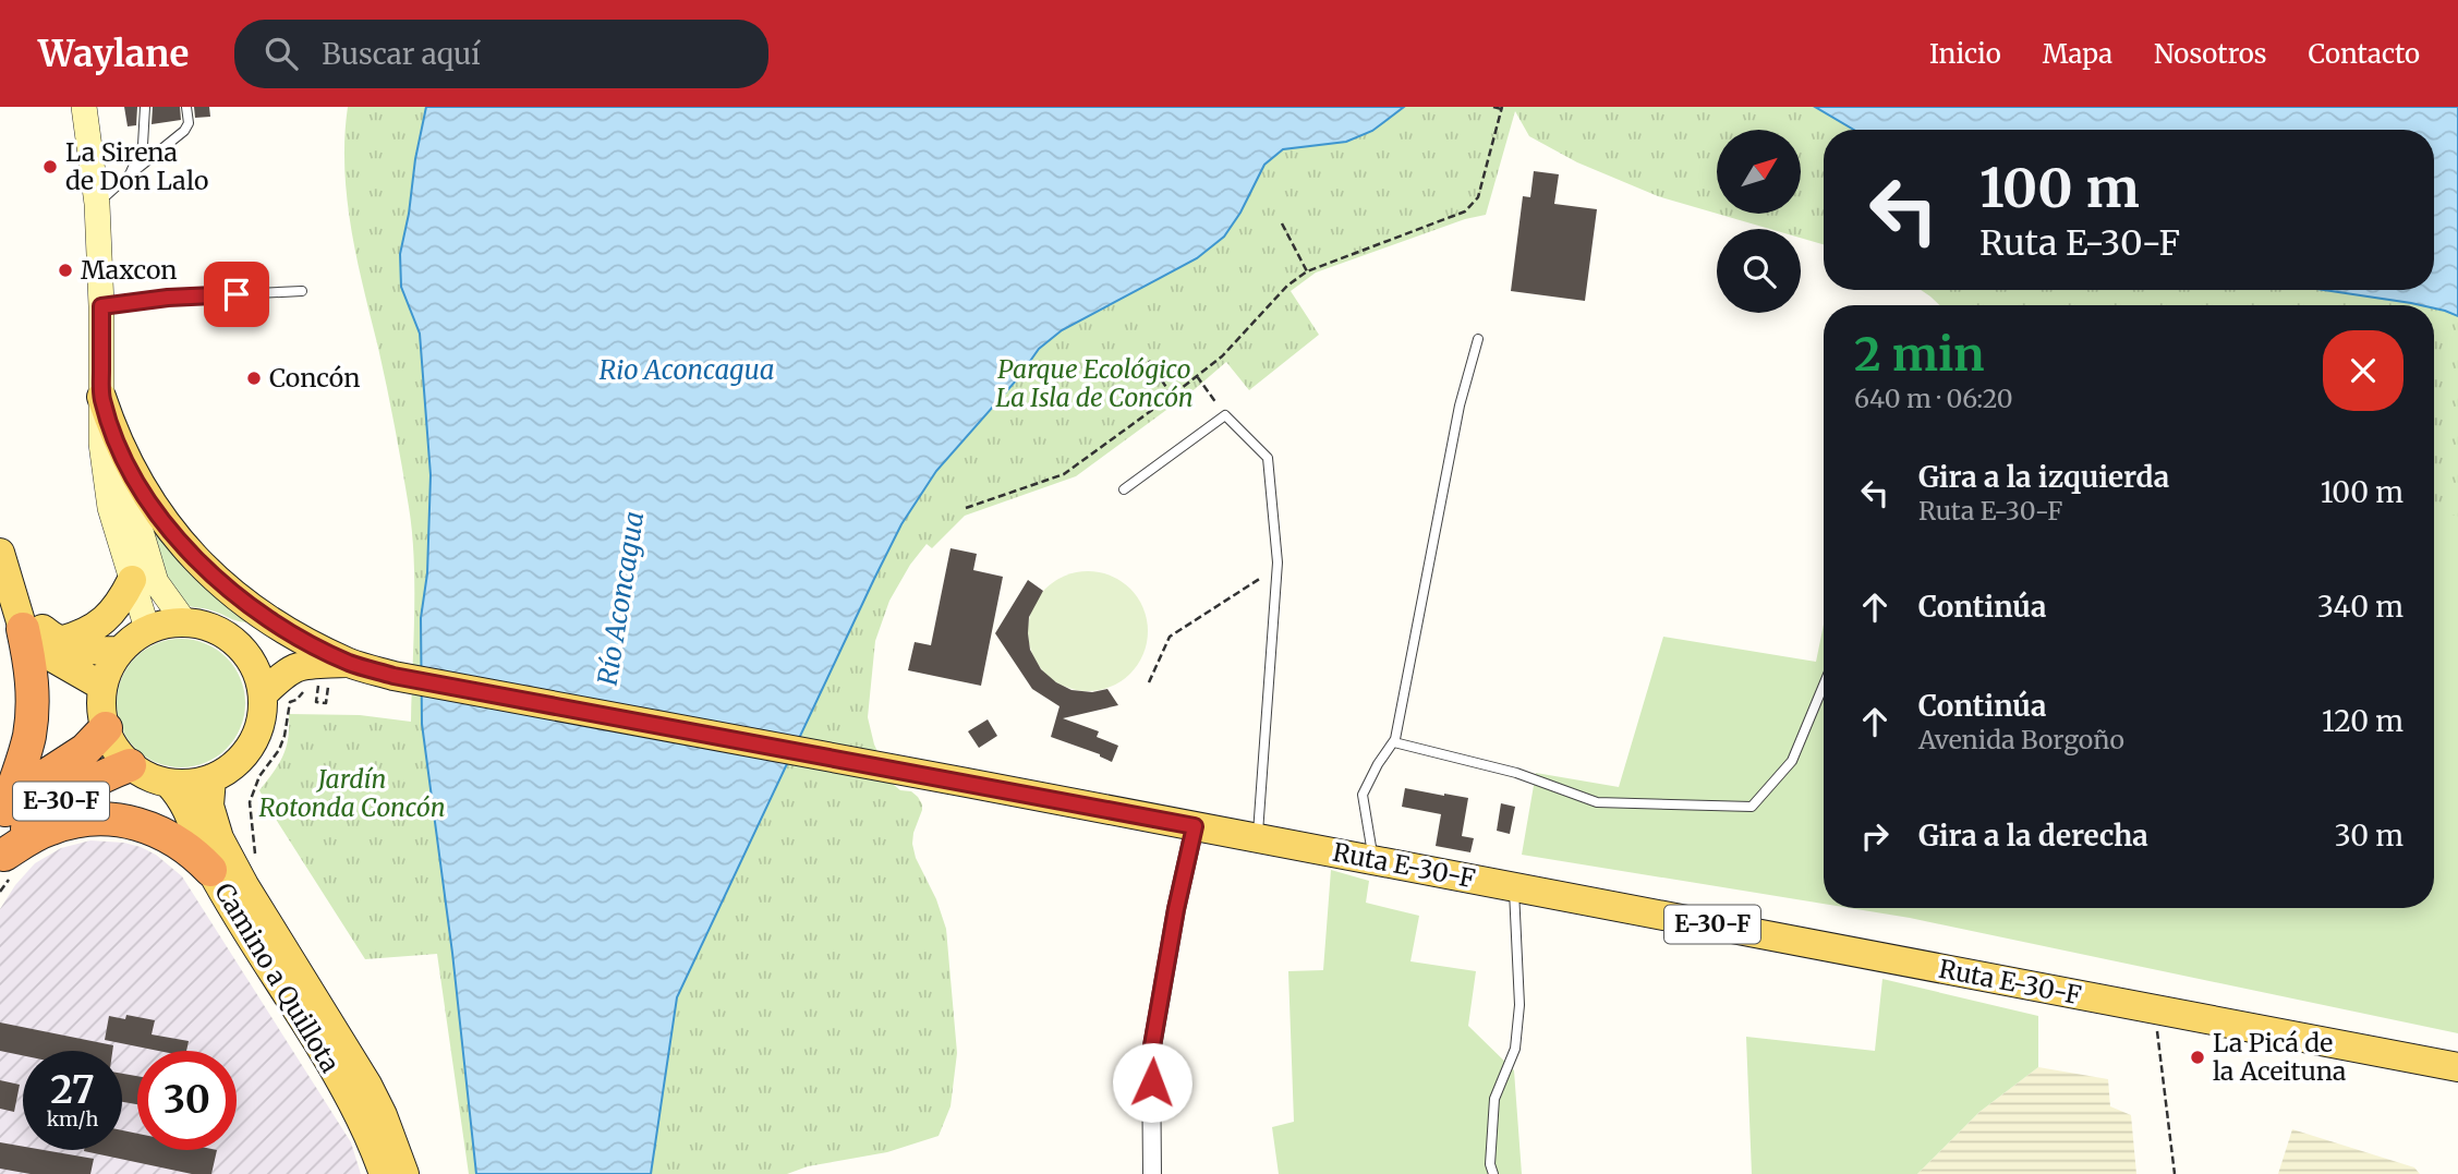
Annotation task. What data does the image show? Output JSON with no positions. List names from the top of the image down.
{
  "streets": {
    "highway": ["E-30-F"],
    "main road": ["Ruta E-30-F", "Camino a Quillota"]
  },
  "crossings": [
    ["E-30-F", "Ruta E-30-F"],
    ["E-30-F", "Camino a Quillota"],
    ["Ruta E-30-F", "Camino a Quillota"]
  ],
  "water": ["Rio Aconcagua", "Río Aconcagua"],
  "parks": ["Parque Ecológico La Isla de Concón", "Jardín Rotonda Concón"],
  "places": [
    "La Sirena de Don Lalo",
    "Maxcon",
    "Concón",
    "La Picá de la Aceituna"
  ],
  "north": "top right",
  "page": {
    "header": "Waylane",
    "search": "Buscar aquí",
    "nav": [
      "Inicio",
      "Mapa",
      "Nosotros",
      "Contacto"
    ],
    "turn": ["100 m", "Ruta E-30-F"],
    "heading": ["2 min", "640 m · 06:20"],
    "list": [
      {
        "name": "Gira a la izquierda",
        "note": "Ruta E-30-F",
        "value": "100 m"
      },
      {
        "name": "Continúa",
        "value": "340 m"
      },
      {
        "name": "Continúa",
        "note": "Avenida Borgoño",
        "value": "120 m"
      },
      {
        "name": "Gira a la derecha",
        "value": "30 m"
      }
    ],
    "speed": "27 km/h",
    "limit": "30"
  }
}
